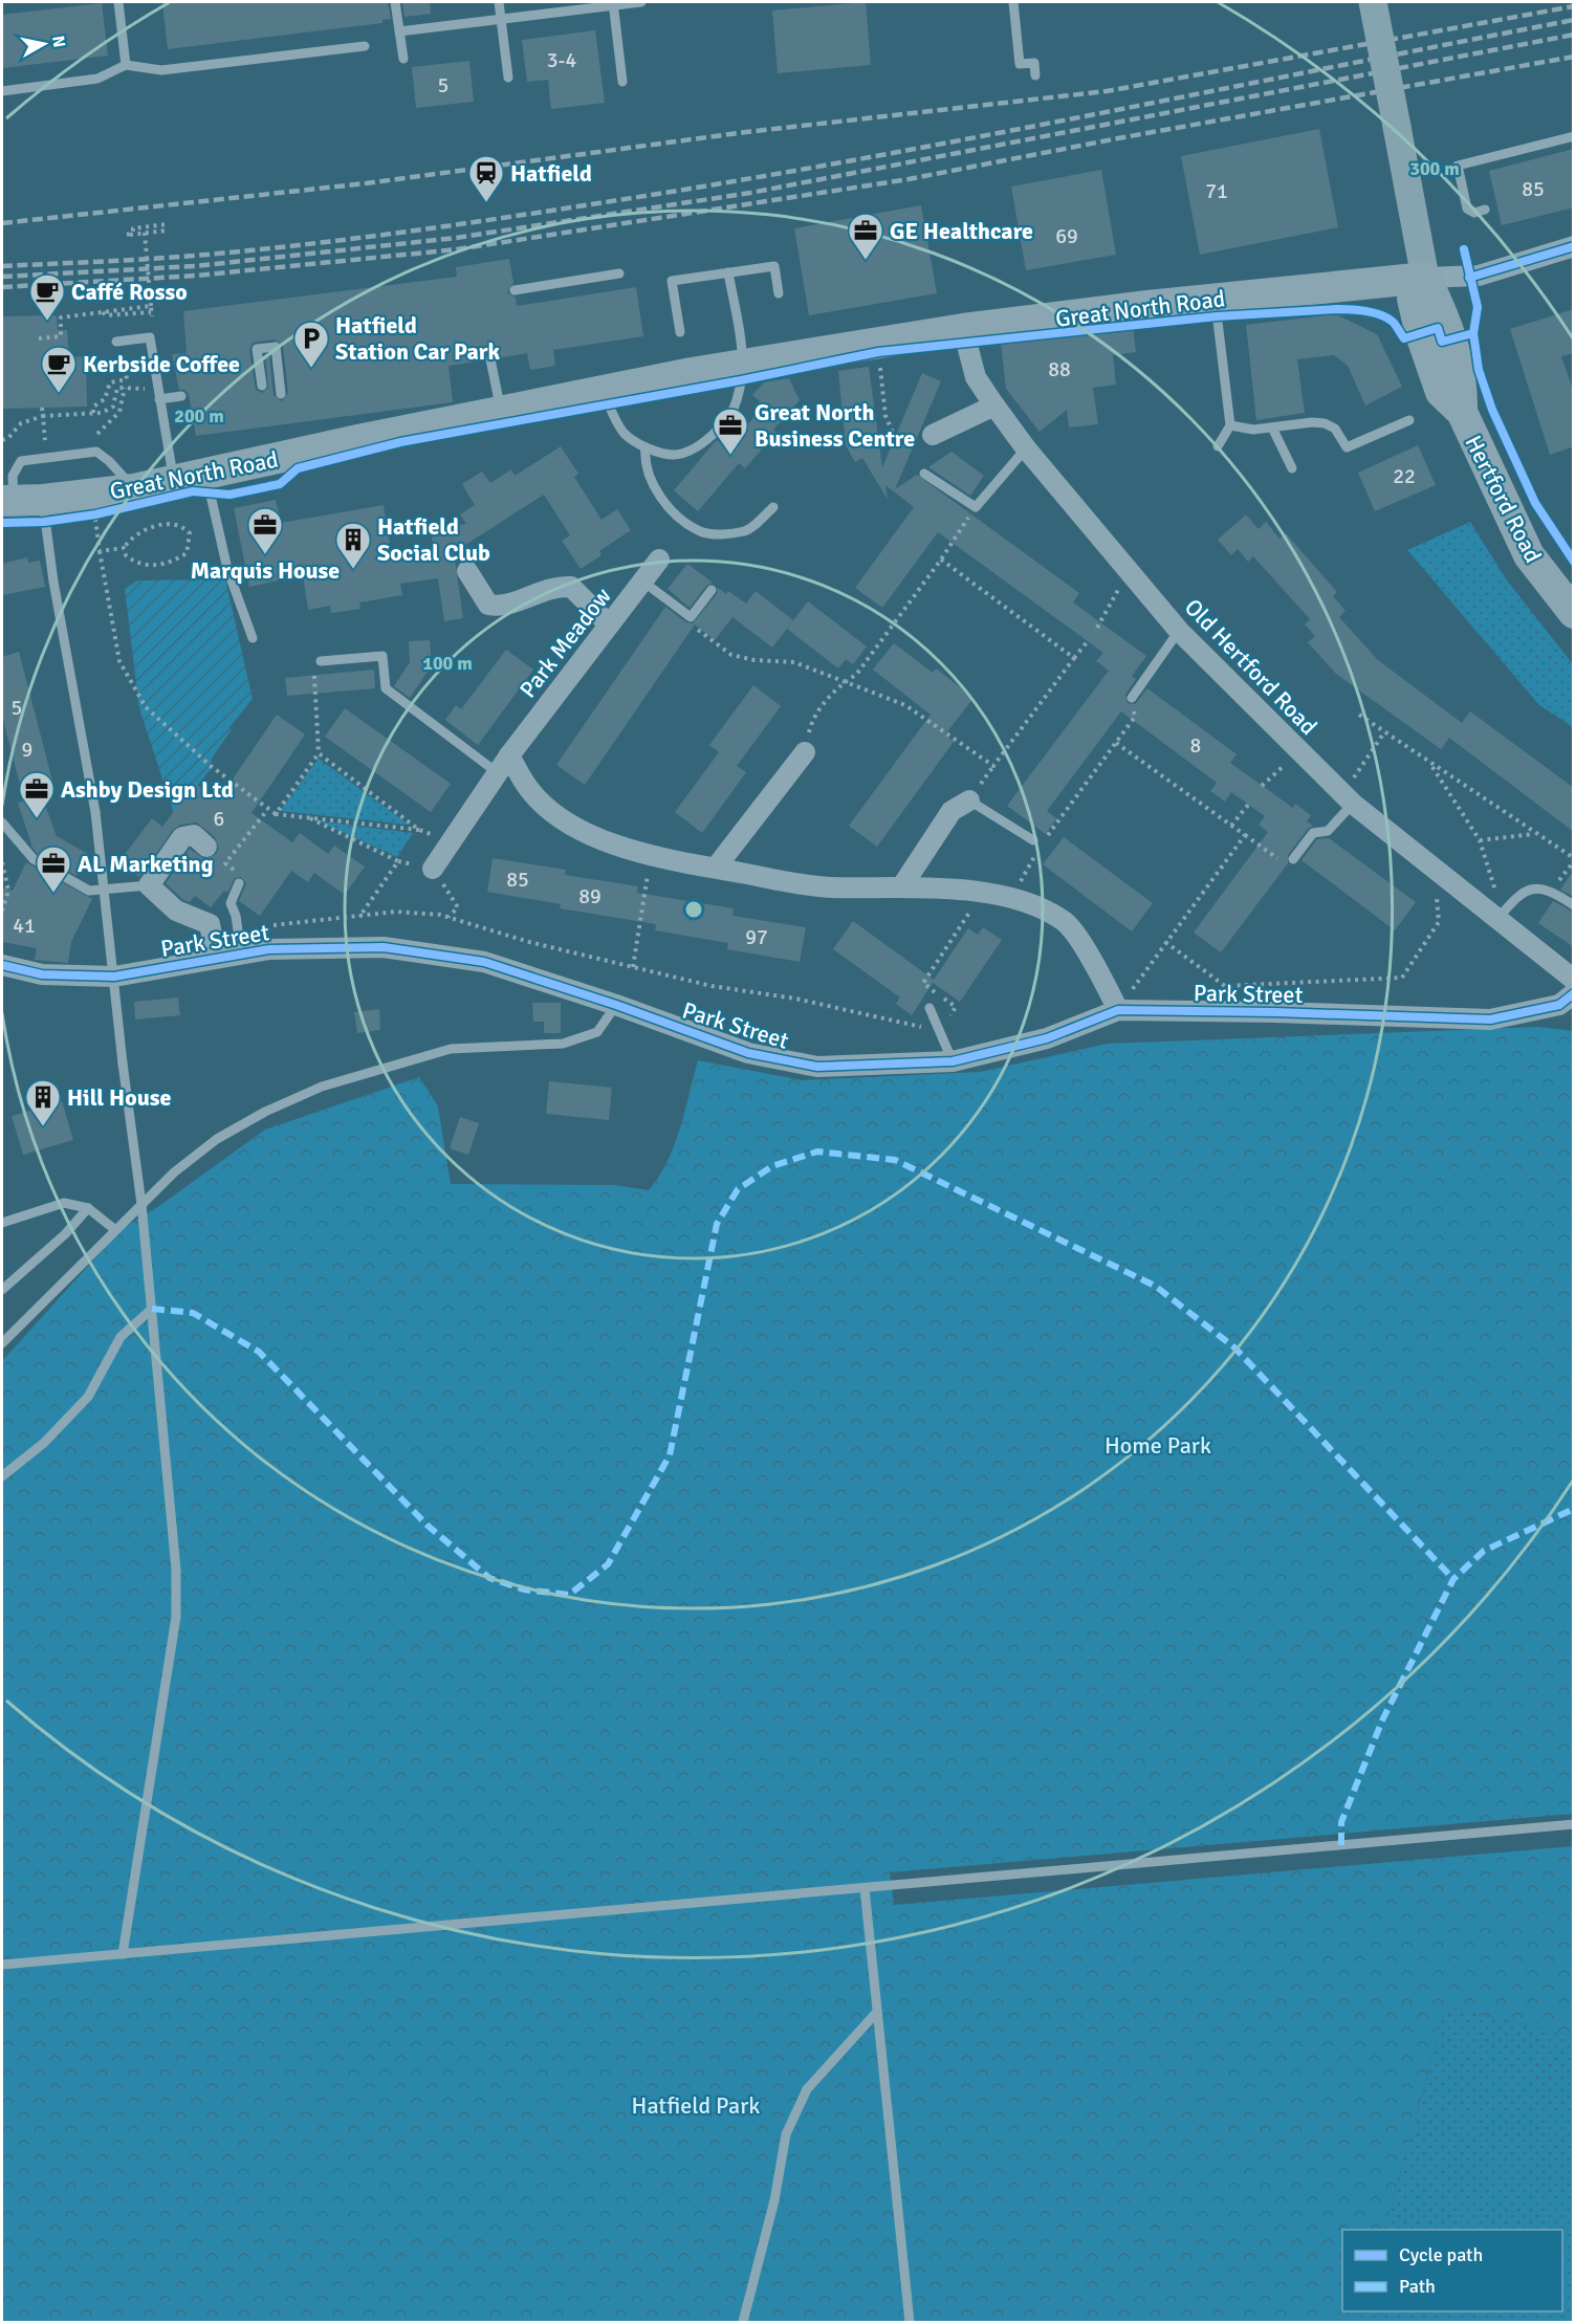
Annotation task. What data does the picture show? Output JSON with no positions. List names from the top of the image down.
{
  "streets": {
    "main road": ["Great North Road", "Hertford Road"],
    "street": ["Park Meadow", "Old Hertford Road", "Park Street"]
  },
  "crossings": [
    ["Great North Road", "Hertford Road"],
    ["Great North Road", "Old Hertford Road"]
  ],
  "parks": ["Home Park", "Hatfield Park"],
  "places": {
    "station": ["Hatfield"],
    "office": [
      "GE Healthcare",
      "Great North Business Centre",
      "Marquis House",
      "Ashby Design Ltd",
      "AL Marketing"
    ],
    "cafe": ["Caffé Rosso", "Kerbside Coffee"],
    "parking": ["Hatfield Station Car Park"],
    "building": ["Hatfield Social Club", "Hill House"]
  },
  "house_numbers": [
    "3-4",
    "5",
    "85",
    "71",
    "69",
    "88",
    "22",
    "5",
    "8",
    "9",
    "6",
    "85",
    "89",
    "41",
    "97"
  ],
  "legend": ["Cycle path", "Path"],
  "north": "right",
  "rings": ["300 m", "200 m", "100 m"]
}
